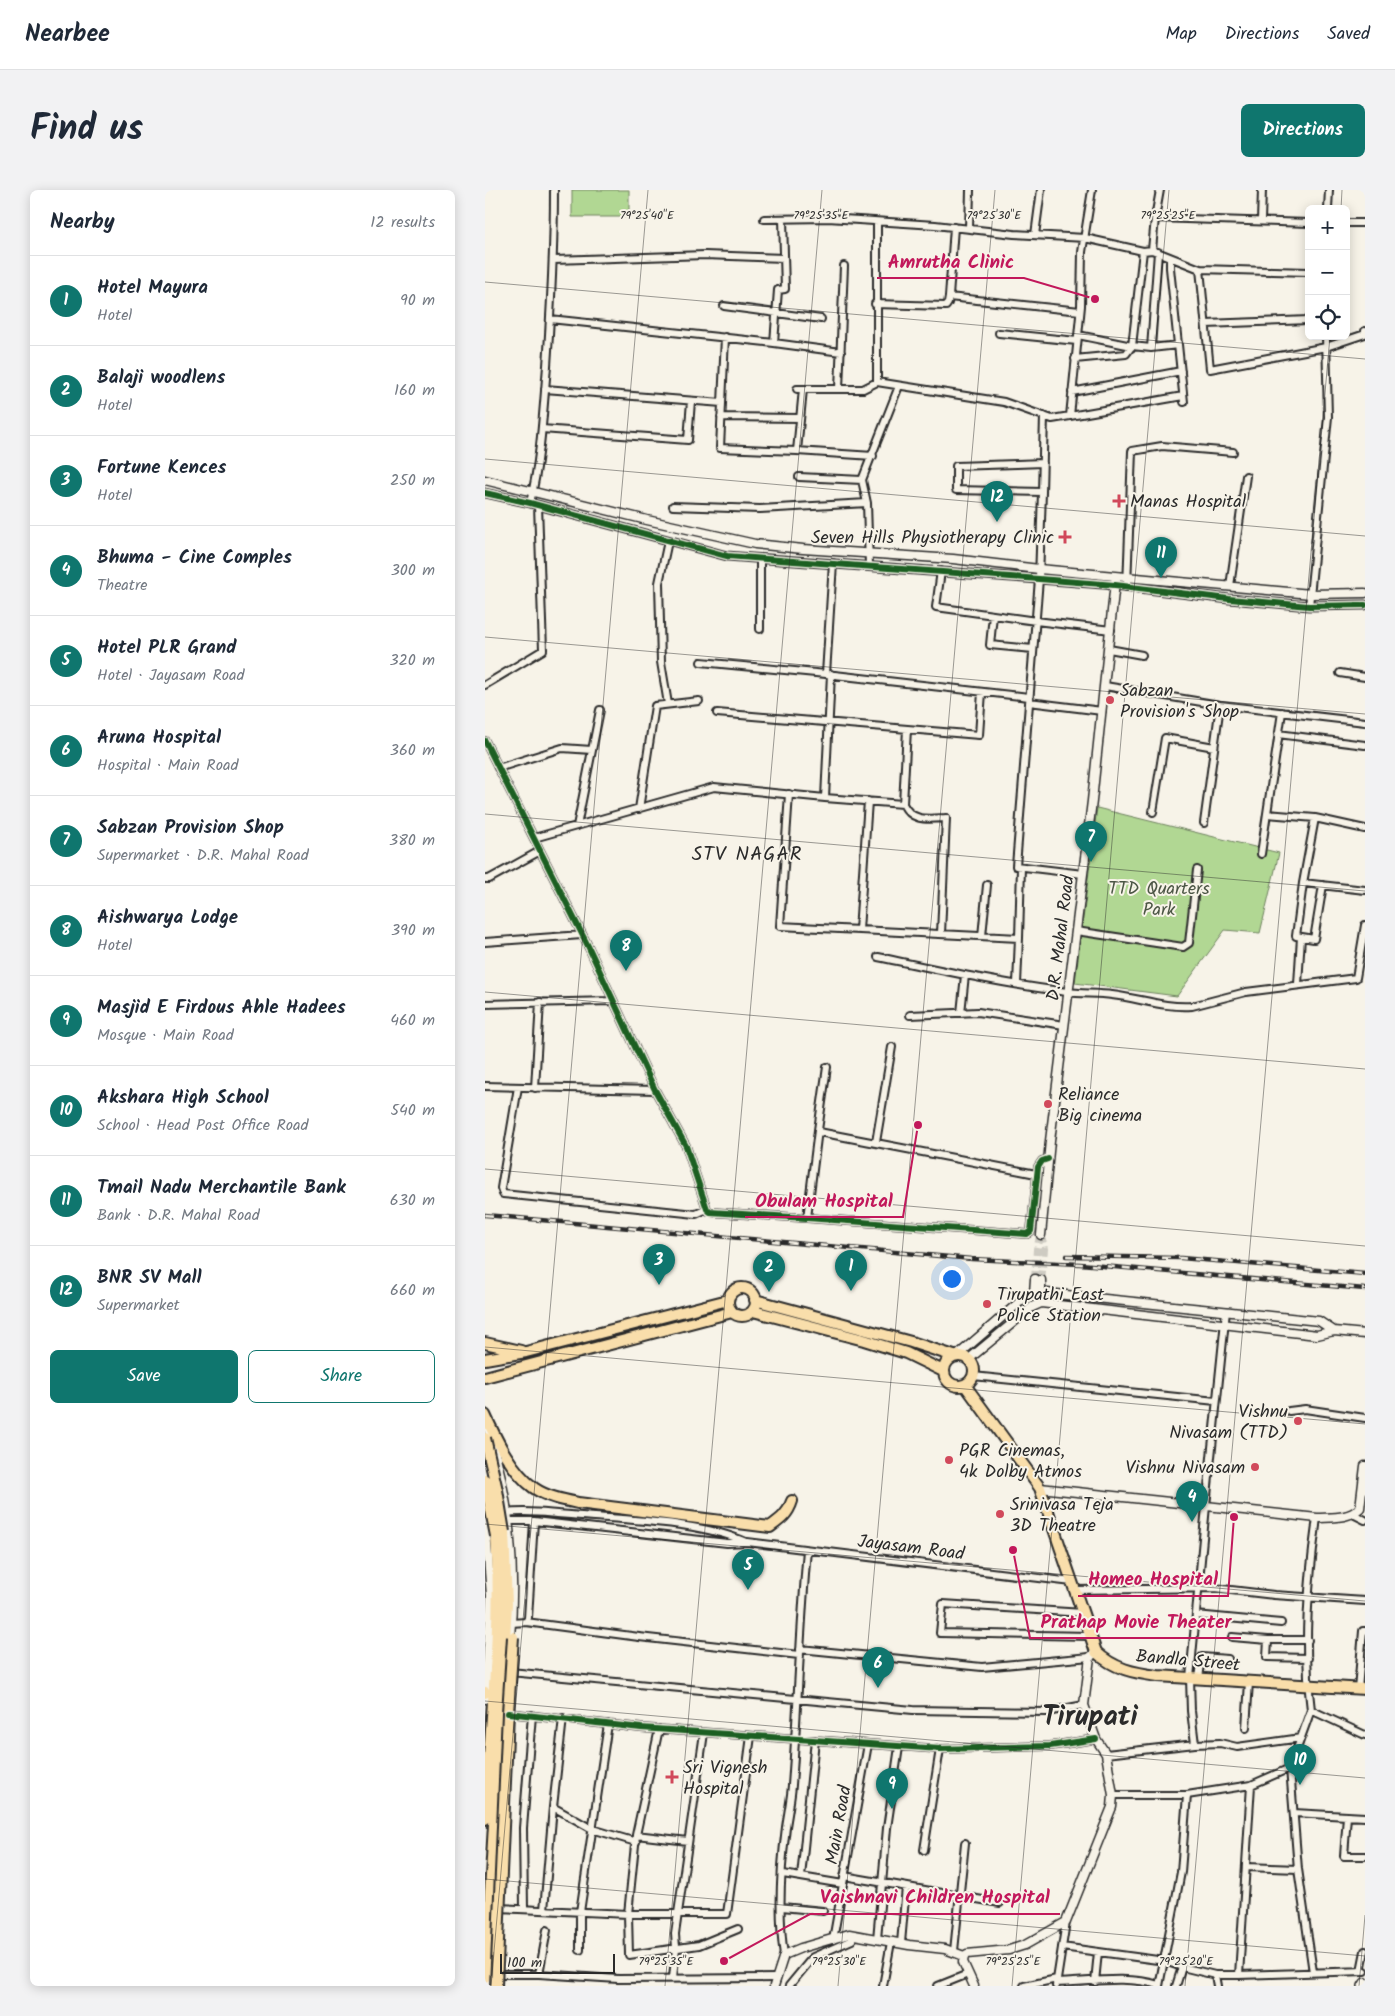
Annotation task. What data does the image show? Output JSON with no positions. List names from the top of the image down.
{
  "streets": {
    "main road": ["Bandla Street"],
    "street": ["D.R. Mahal Road", "Jayasam Road", "Main Road"]
  },
  "districts": ["STV NAGAR", "Tirupati"],
  "parks": ["TTD Quarters Park"],
  "places": {
    "other": [
      "Amrutha Clinic",
      "Sabzan Provision's Shop",
      "Reliance Big cinema",
      "Obulam Hospital",
      "Tirupathi East Police Station",
      "Vishnu Nivasam (TTD)",
      "PGR Cinemas, 4k Dolby Atmos",
      "Vishnu Nivasam",
      "Srinivasa Teja 3D Theatre",
      "Homeo Hospital",
      "Prathap Movie Theater",
      "Vaishnavi Children Hospital"
    ],
    "health": ["Manas Hospital", "Seven Hills Physiotherapy Clinic", "Sri Vignesh Hospital"]
  },
  "scale_bar": "100 m",
  "page": {
    "header": "Nearbee",
    "nav": ["Map", "Directions", "Saved"],
    "title": "Find us",
    "buttons": [
      "Directions",
      ["Save", "Share"]
    ],
    "heading": ["Nearby", "12 results"],
    "map_buttons": ["+", "−"],
    "list": [
      {
        "mark": "1",
        "name": "Hotel Mayura",
        "note": "Hotel",
        "value": "90 m"
      },
      {
        "mark": "2",
        "name": "Balaji woodlens",
        "note": "Hotel",
        "value": "160 m"
      },
      {
        "mark": "3",
        "name": "Fortune Kences",
        "note": "Hotel",
        "value": "250 m"
      },
      {
        "mark": "4",
        "name": "Bhuma - Cine Comples",
        "note": "Theatre",
        "value": "300 m"
      },
      {
        "mark": "5",
        "name": "Hotel PLR Grand",
        "note": "Hotel · Jayasam Road",
        "value": "320 m"
      },
      {
        "mark": "6",
        "name": "Aruna Hospital",
        "note": "Hospital · Main Road",
        "value": "360 m"
      },
      {
        "mark": "7",
        "name": "Sabzan Provision Shop",
        "note": "Supermarket · D.R. Mahal Road",
        "value": "380 m"
      },
      {
        "mark": "8",
        "name": "Aishwarya Lodge",
        "note": "Hotel",
        "value": "390 m"
      },
      {
        "mark": "9",
        "name": "Masjid E Firdous Ahle Hadees",
        "note": "Mosque · Main Road",
        "value": "460 m"
      },
      {
        "mark": "10",
        "name": "Akshara High School",
        "note": "School · Head Post Office Road",
        "value": "540 m"
      },
      {
        "mark": "11",
        "name": "Tmail Nadu Merchantile Bank",
        "note": "Bank · D.R. Mahal Road",
        "value": "630 m"
      },
      {
        "mark": "12",
        "name": "BNR SV Mall",
        "note": "Supermarket",
        "value": "660 m"
      }
    ],
    "pins": [
      "12",
      "11",
      "7",
      "8",
      "3",
      "1",
      "2",
      "4",
      "5",
      "6",
      "10",
      "9"
    ],
    "scale": "100 m"
  },
  "coordinates": [
    "79°25'40\"E",
    "79°25'35\"E",
    "79°25'30\"E",
    "79°25'25\"E",
    "79°25'20\"E"
  ]
}
